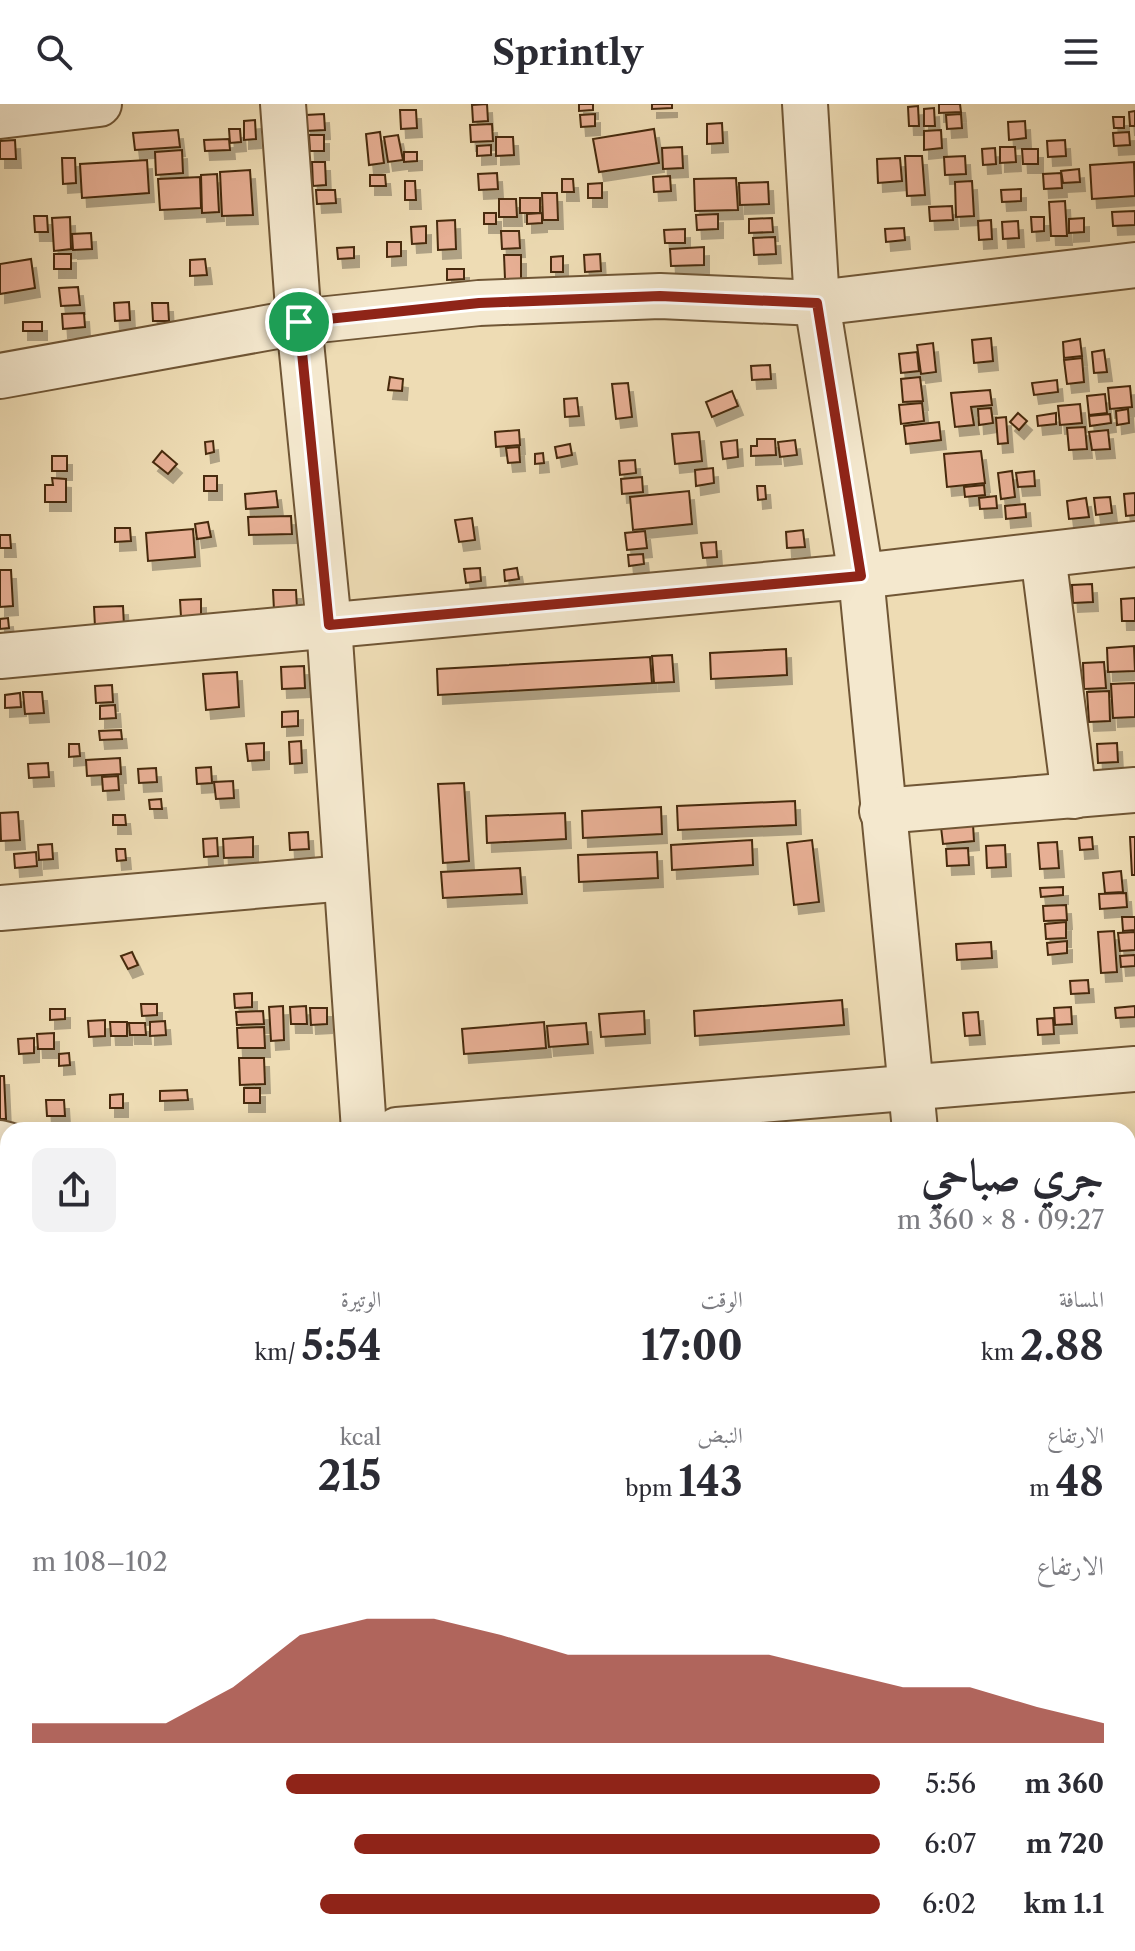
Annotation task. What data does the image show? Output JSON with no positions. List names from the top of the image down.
{
  "page": {
    "header": "Sprintly",
    "heading": ["جري صباحي", "09:27 · 8 × 360 m"],
    "stats": [
      ["المسافة", "2.88 km"],
      ["الوقت", "17:00"],
      ["الوتيرة", "5:54 /km"],
      ["الارتفاع", "48 m"],
      ["النبض", "143 bpm"],
      ["kcal", "215"]
    ],
    "chart": ["الارتفاع", "102–108 m"],
    "list": [
      {
        "name": "360 m",
        "note": "5:56"
      },
      {
        "name": "720 m",
        "note": "6:07"
      },
      {
        "name": "1.1 km",
        "note": "6:02"
      }
    ]
  }
}
